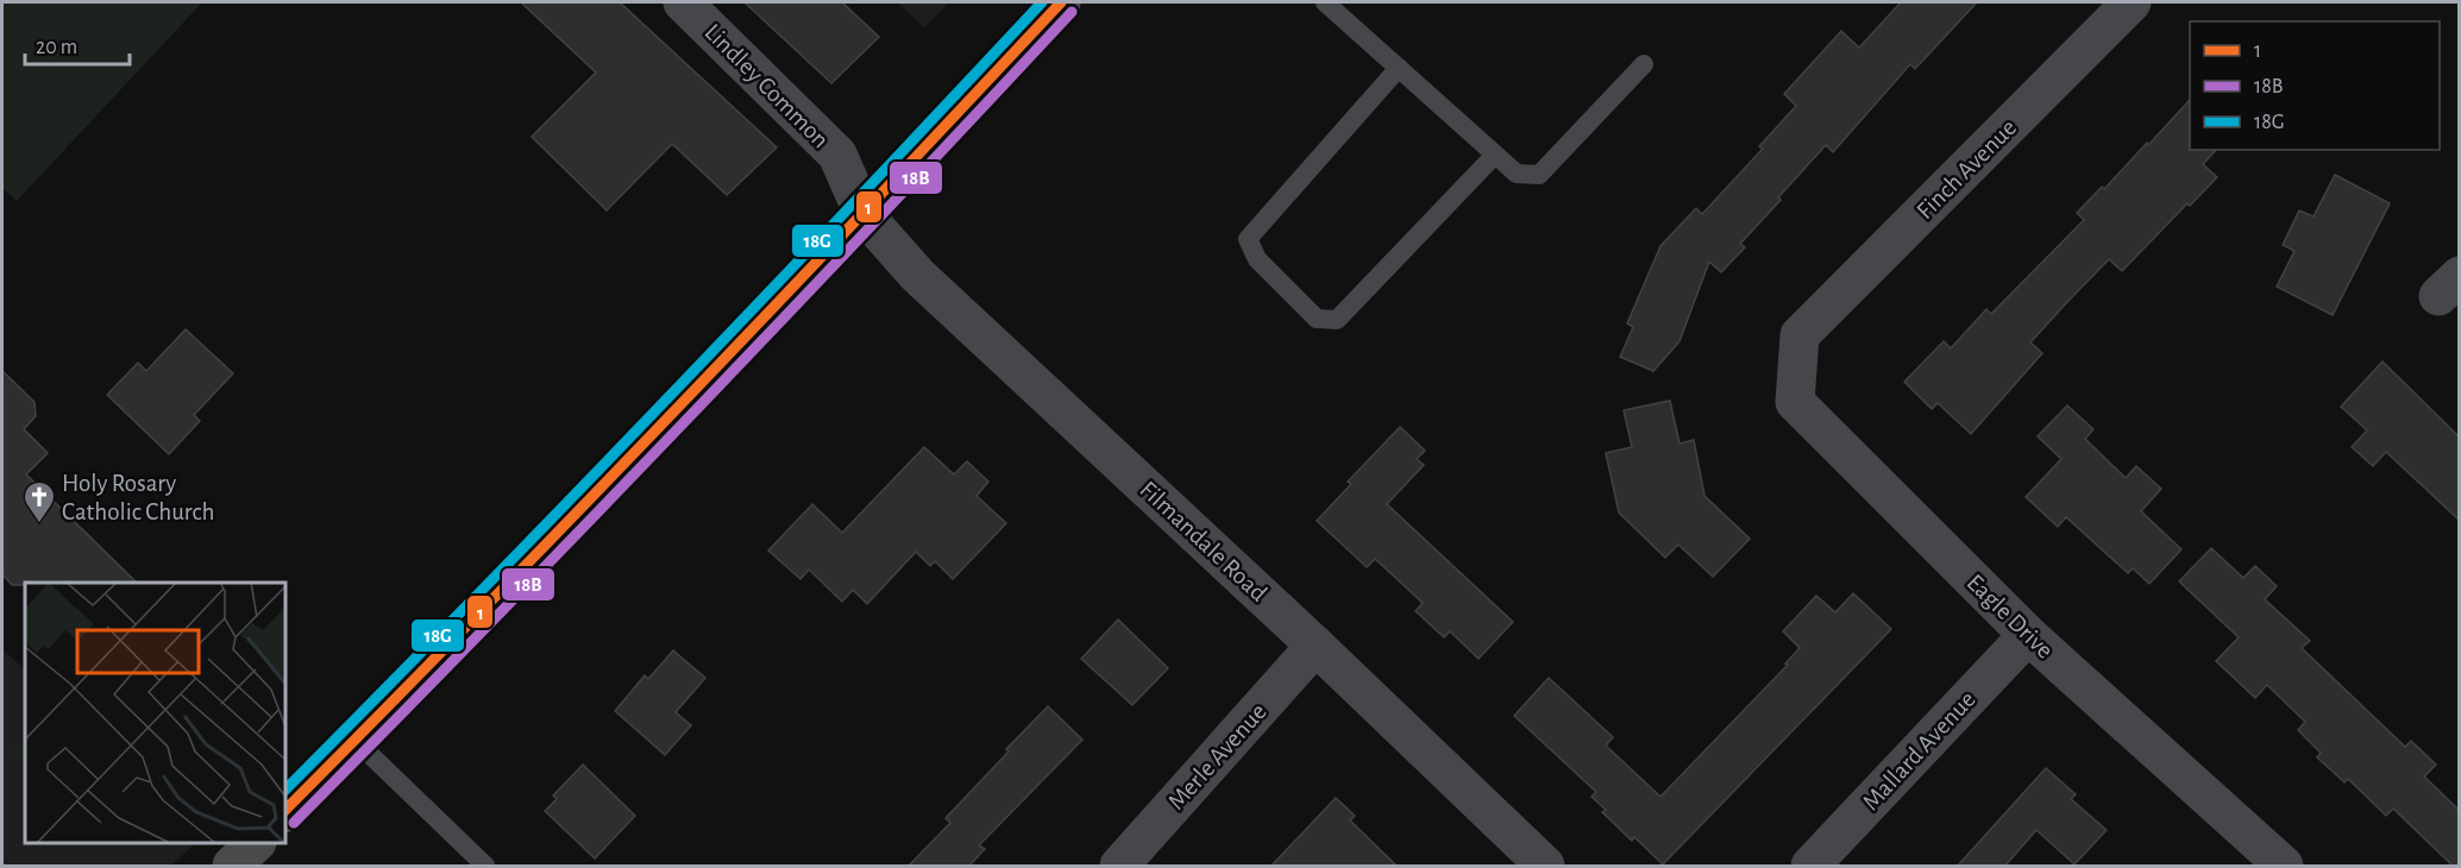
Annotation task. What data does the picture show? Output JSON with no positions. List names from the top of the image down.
{
  "streets": {
    "street": [
      "Lindley Common",
      "Finch Avenue",
      "Filmandale Road",
      "Eagle Drive",
      "Mallard Avenue",
      "Merle Avenue"
    ]
  },
  "crossings": [
    ["Lindley Common", "Filmandale Road"],
    ["Finch Avenue", "Eagle Drive"],
    ["Filmandale Road", "Merle Avenue"],
    ["Eagle Drive", "Mallard Avenue"]
  ],
  "places": {
    "church": ["Holy Rosary Catholic Church"]
  },
  "lines": ["transit line 1", "transit line 18G", "transit line 18B"],
  "legend": ["1", "18B", "18G"],
  "scale_bar": "20 m"
}
